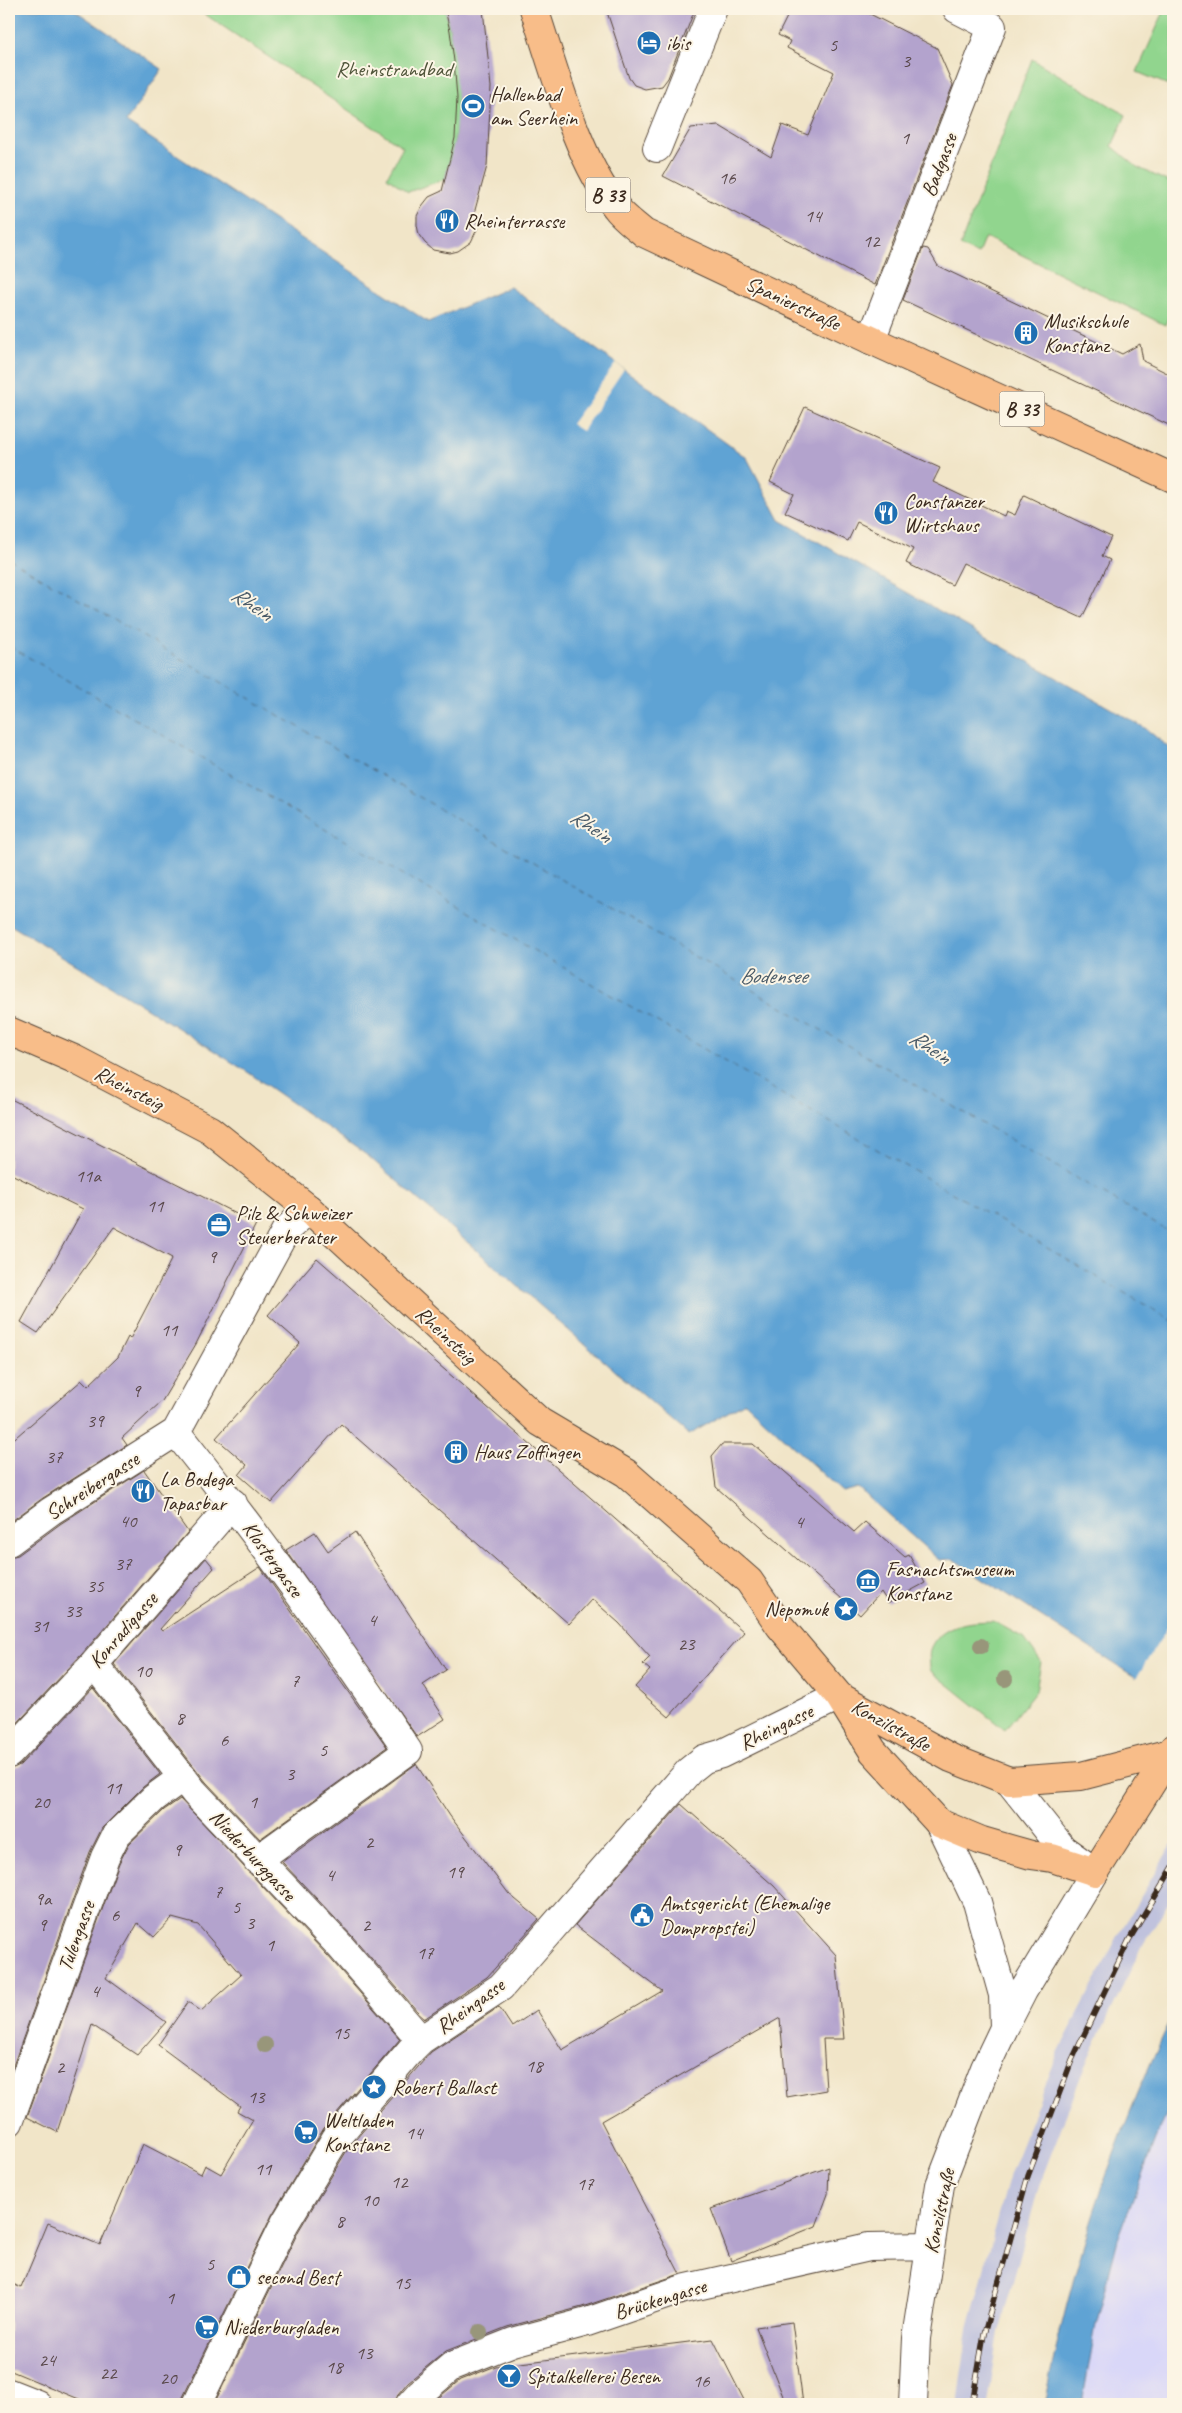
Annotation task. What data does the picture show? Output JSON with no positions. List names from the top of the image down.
{
  "streets": {
    "main road": [
      "B 33",
      "Spanierstraße",
      "Rheinsteig",
      "Konzilstraße"
    ],
    "street": [
      "Badgasse",
      "Schreibergasse",
      "Klostergasse",
      "Konradigasse",
      "Rheingasse",
      "Niederburggasse",
      "Tulengasse",
      "Brückengasse"
    ]
  },
  "crossings": [
    ["Badgasse", "Spanierstraße"],
    ["Rheinsteig", "Konzilstraße"],
    ["Rheinsteig", "Rheingasse"],
    ["Schreibergasse", "Klostergasse"],
    ["Klostergasse", "Konradigasse"],
    ["Klostergasse", "Niederburggasse"],
    ["Konradigasse", "Niederburggasse"],
    ["Konzilstraße", "Rheingasse"],
    ["Konzilstraße", "Brückengasse"],
    ["Rheingasse", "Niederburggasse"],
    ["Niederburggasse", "Tulengasse"]
  ],
  "water": ["Rhein", "Bodensee"],
  "parks": ["Rheinstrandbad"],
  "places": {
    "hotel": ["ibis"],
    "sports": ["Hallenbad am Seerhein"],
    "restaurant": ["Rheinterrasse", "Constanzer Wirtshaus", "La Bodega Tapasbar"],
    "building": ["Musikschule Konstanz", "Haus Zoffingen"],
    "office": ["Pilz & Schweizer Steuerberater"],
    "museum": ["Fasnachtsmuseum Konstanz"],
    "place": ["Nepomuk", "Robert Ballast"],
    "public building": ["Amtsgericht (Ehemalige Dompropstei)"],
    "supermarket": ["Weltladen Konstanz", "Niederburgladen"],
    "shop": ["second Best"],
    "bar": ["Spitalkellerei Besen"]
  },
  "house_numbers": [
    "5",
    "3",
    "1",
    "16",
    "14",
    "12",
    "11a",
    "11",
    "9",
    "11",
    "9",
    "39",
    "37",
    "40",
    "4",
    "37",
    "35",
    "33",
    "4",
    "31",
    "23",
    "10",
    "7",
    "8",
    "6",
    "5",
    "3",
    "11",
    "20",
    "1",
    "2",
    "9",
    "19",
    "4",
    "7",
    "9a",
    "5",
    "6",
    "3",
    "9",
    "2",
    "1",
    "17",
    "4",
    "15",
    "18",
    "2",
    "13",
    "14",
    "11",
    "12",
    "17",
    "10",
    "8",
    "5",
    "15",
    "1",
    "13",
    "24",
    "18",
    "22",
    "20",
    "16"
  ]
}
